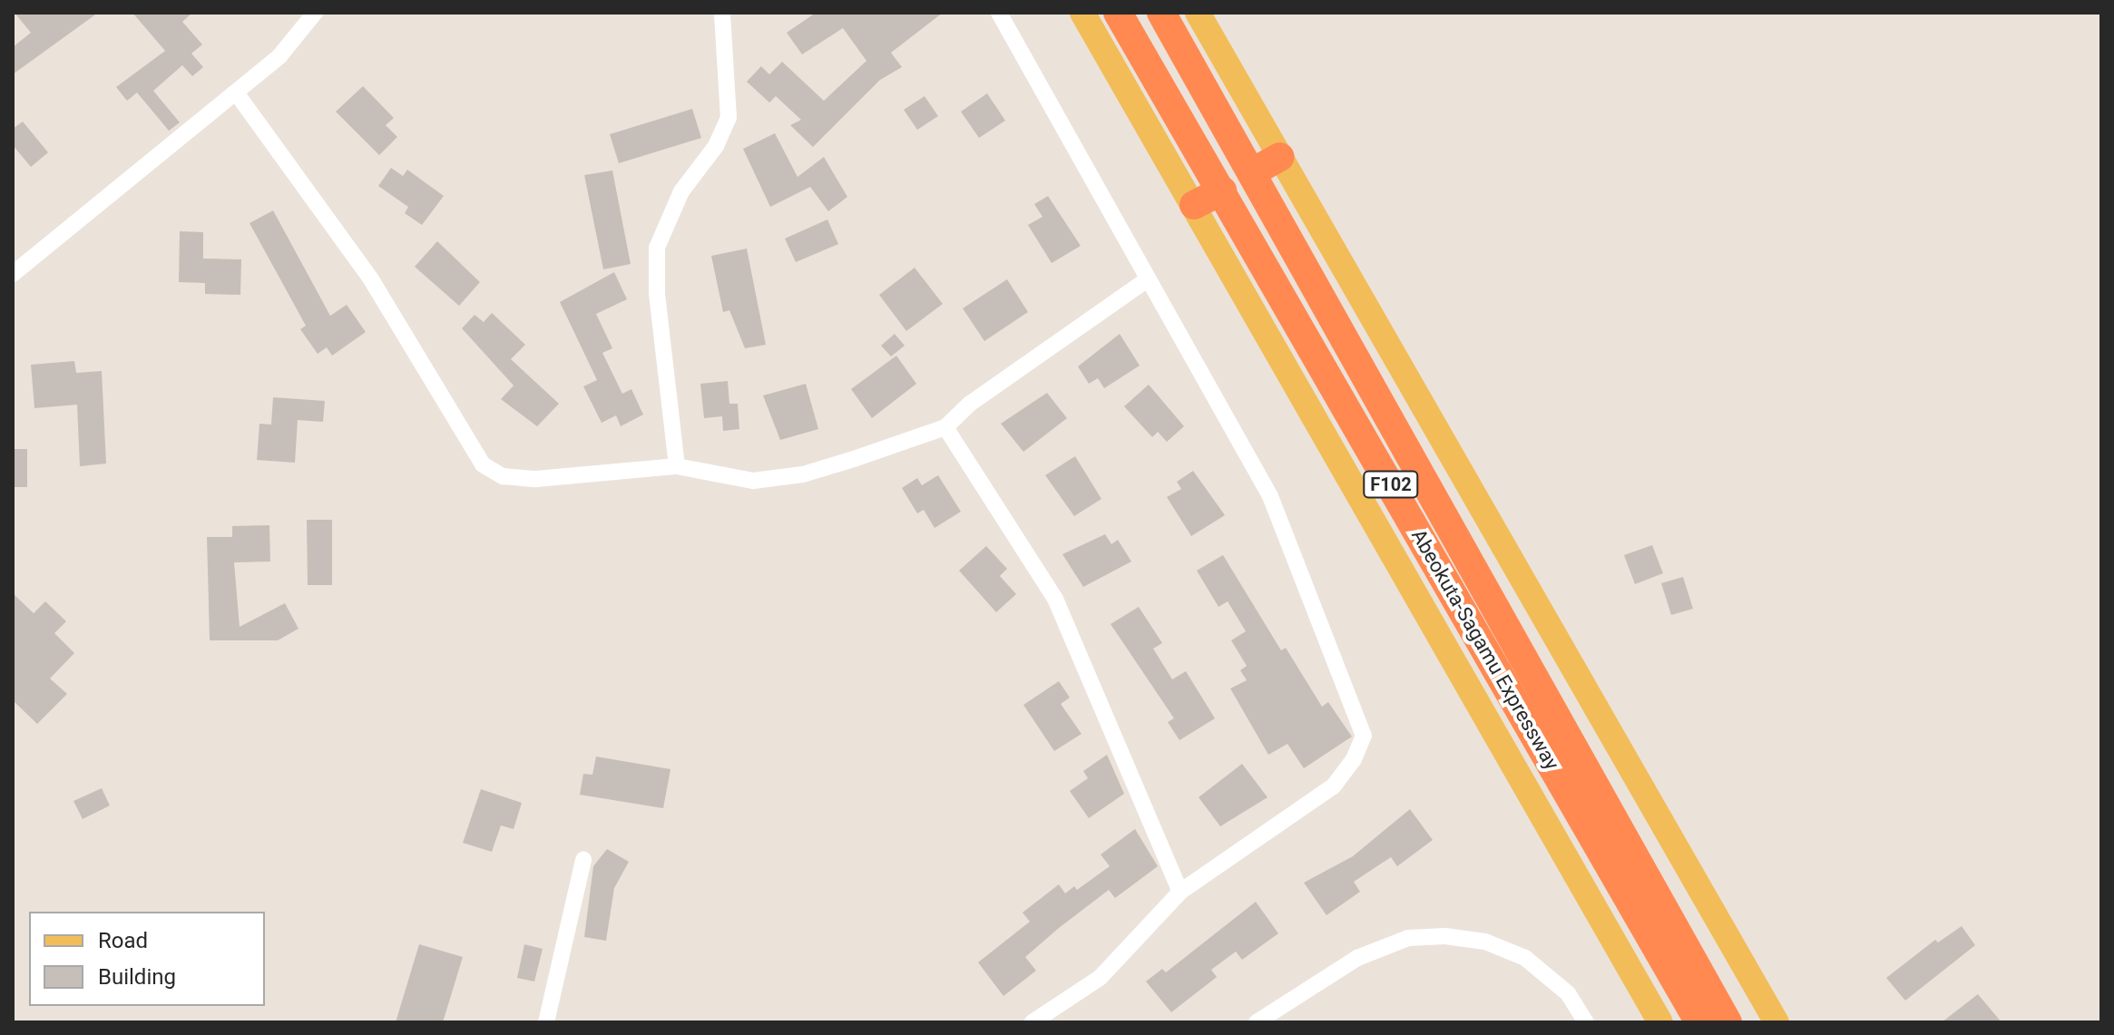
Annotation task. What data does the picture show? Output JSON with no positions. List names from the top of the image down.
{
  "streets": {
    "highway": ["F102", "Abeokuta-Sagamu Expressway"]
  },
  "legend": ["Road", "Building"]
}
